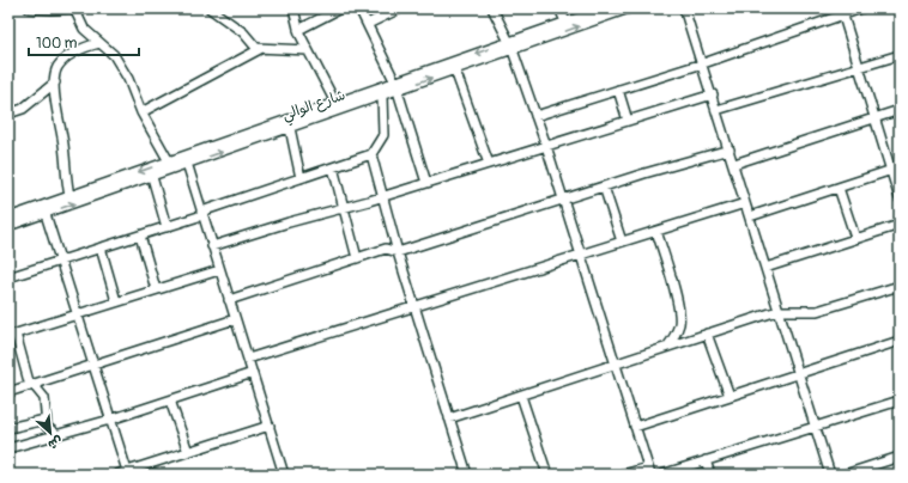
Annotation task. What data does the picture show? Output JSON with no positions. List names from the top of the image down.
{
  "streets": {
    "street": ["شارع الوالي"]
  },
  "scale_bar": "100 m",
  "north": "bottom right"
}
